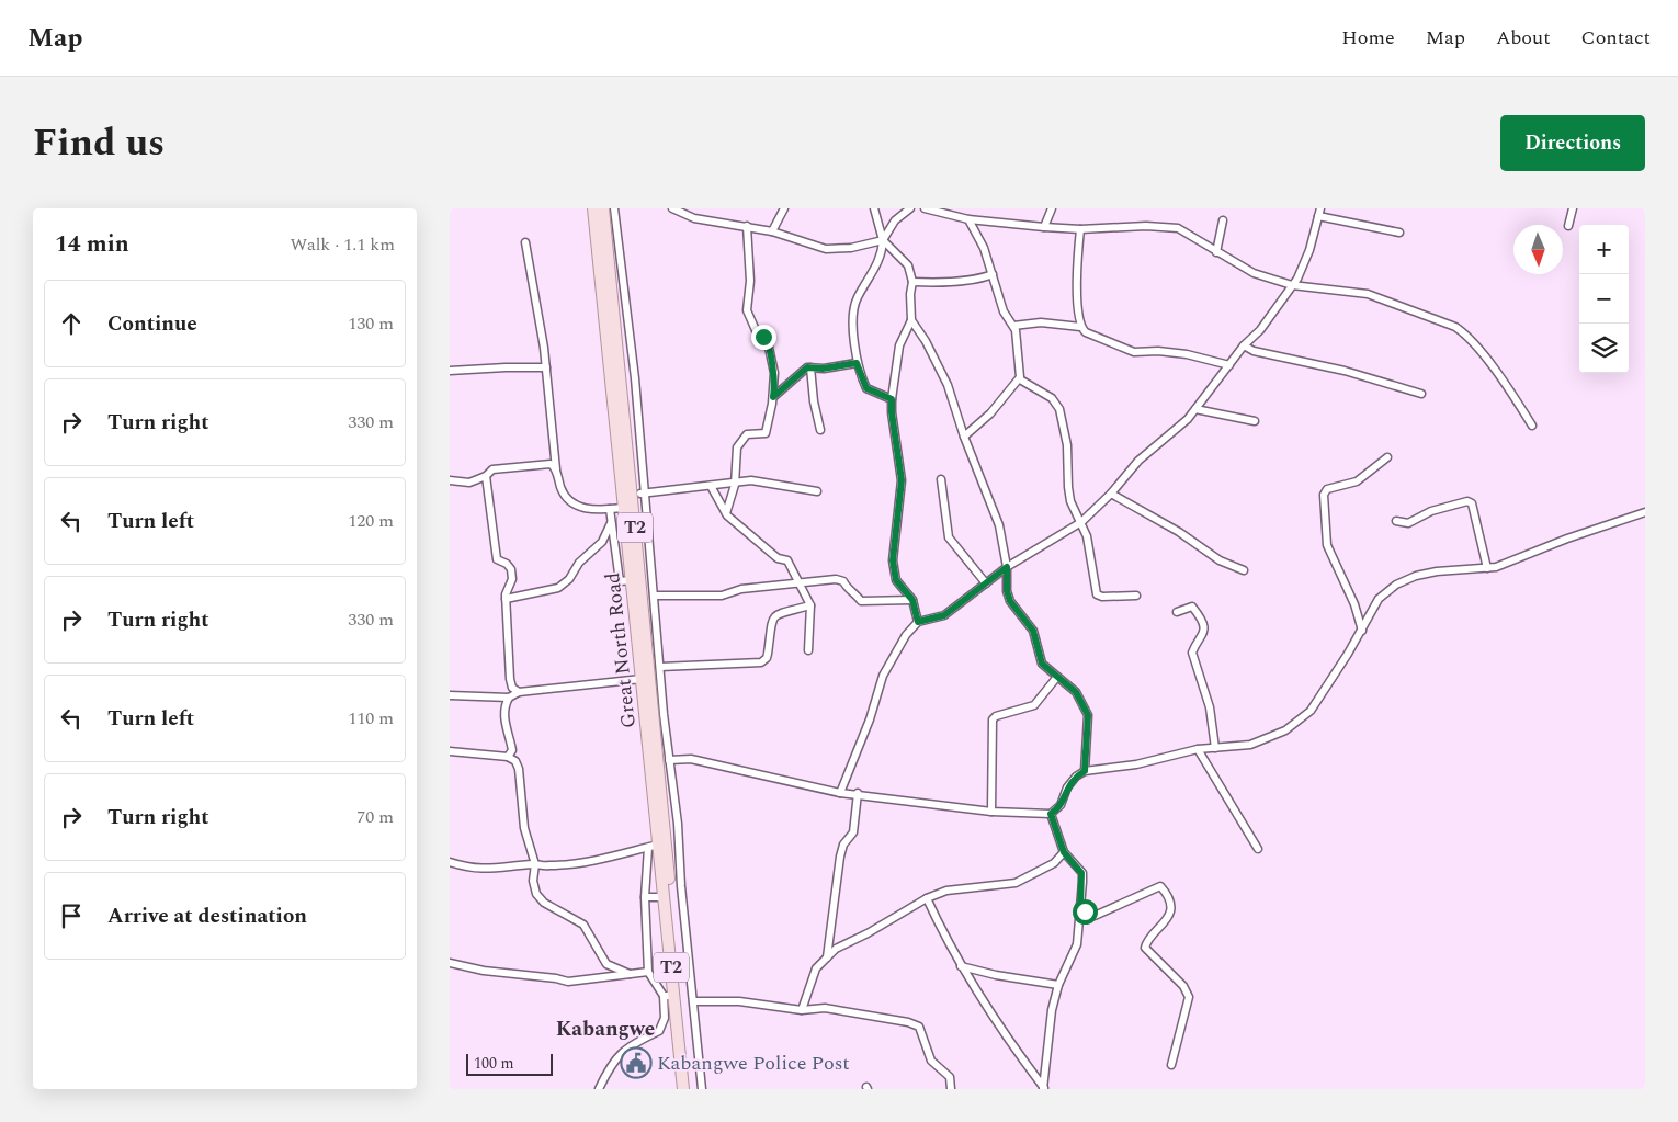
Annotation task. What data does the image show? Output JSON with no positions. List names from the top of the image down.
{
  "streets": {
    "main road": ["T2", "Great North Road"]
  },
  "districts": ["Kabangwe"],
  "places": {
    "public building": ["Kabangwe Police Post"]
  },
  "scale_bar": "100 m",
  "north": "bottom",
  "page": {
    "header": "Map",
    "nav": [
      "Home",
      "Map",
      "About",
      "Contact"
    ],
    "title": "Find us",
    "buttons": "Directions",
    "heading": ["14 min", "Walk · 1.1 km"],
    "map_buttons": ["+", "−"],
    "list": [
      ["Continue", "130 m"],
      ["Turn right", "330 m"],
      ["Turn left", "120 m"],
      ["Turn right", "330 m"],
      ["Turn left", "110 m"],
      ["Turn right", "70 m"],
      "Arrive at destination"
    ],
    "scale": "100 m"
  }
}
